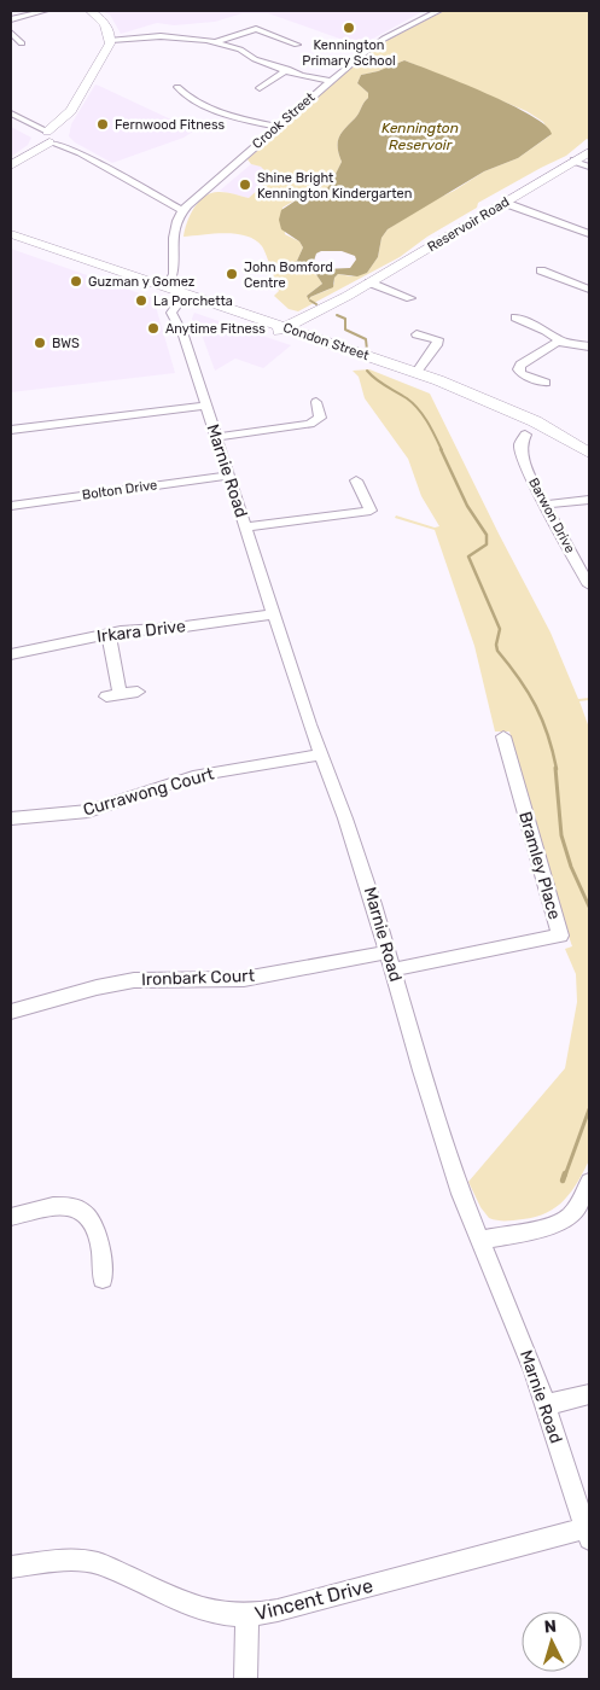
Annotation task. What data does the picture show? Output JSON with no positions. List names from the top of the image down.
{
  "streets": {
    "main road": ["Reservoir Road", "Condon Street"],
    "street": [
      "Crook Street",
      "Marnie Road",
      "Bolton Drive",
      "Barwon Drive",
      "Irkara Drive",
      "Currawong Court",
      "Bramley Place",
      "Ironbark Court",
      "Vincent Drive"
    ]
  },
  "crossings": [
    ["Reservoir Road", "Condon Street"],
    ["Condon Street", "Marnie Road"],
    ["Marnie Road", "Bolton Drive"],
    ["Marnie Road", "Irkara Drive"],
    ["Marnie Road", "Currawong Court"],
    ["Marnie Road", "Bramley Place"],
    ["Marnie Road", "Ironbark Court"],
    ["Marnie Road", "Vincent Drive"]
  ],
  "water": ["Kennington Reservoir"],
  "places": [
    "Kennington Primary School",
    "Fernwood Fitness",
    "Shine Bright Kennington Kindergarten",
    "John Bomford Centre",
    "Guzman y Gomez",
    "La Porchetta",
    "Anytime Fitness",
    "BWS"
  ],
  "north": "top"
}
